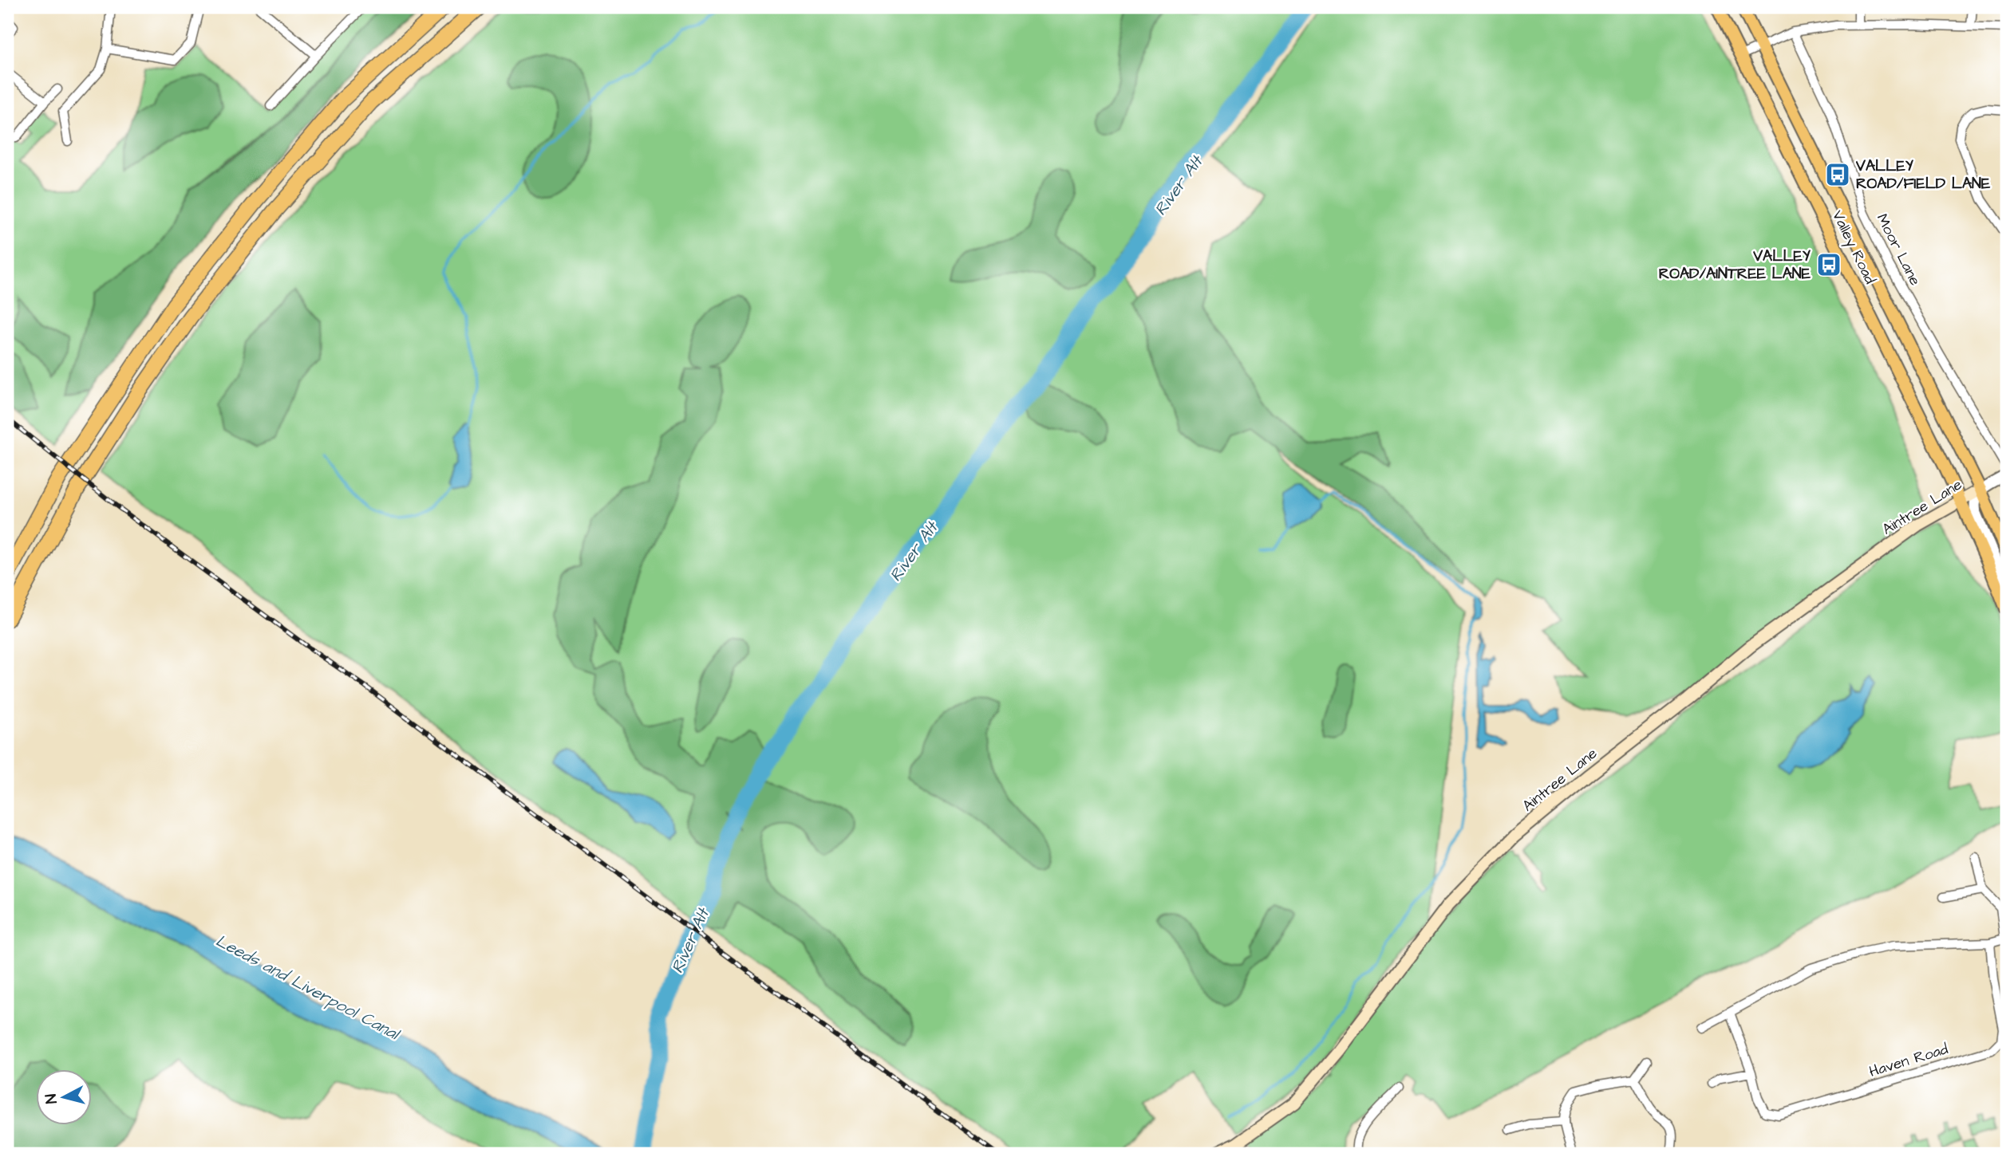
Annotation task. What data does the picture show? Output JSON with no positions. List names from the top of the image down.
{
  "streets": {
    "main road": ["Valley Road", "Aintree Lane"],
    "street": ["Moor Lane", "Haven Road"]
  },
  "crossings": [
    ["Valley Road", "Aintree Lane"]
  ],
  "water": ["River Alt", "Leeds and Liverpool Canal"],
  "places": {
    "bus stop": ["VALLEY ROAD/FIELD LANE", "VALLEY ROAD/AINTREE LANE"]
  },
  "north": "left"
}
